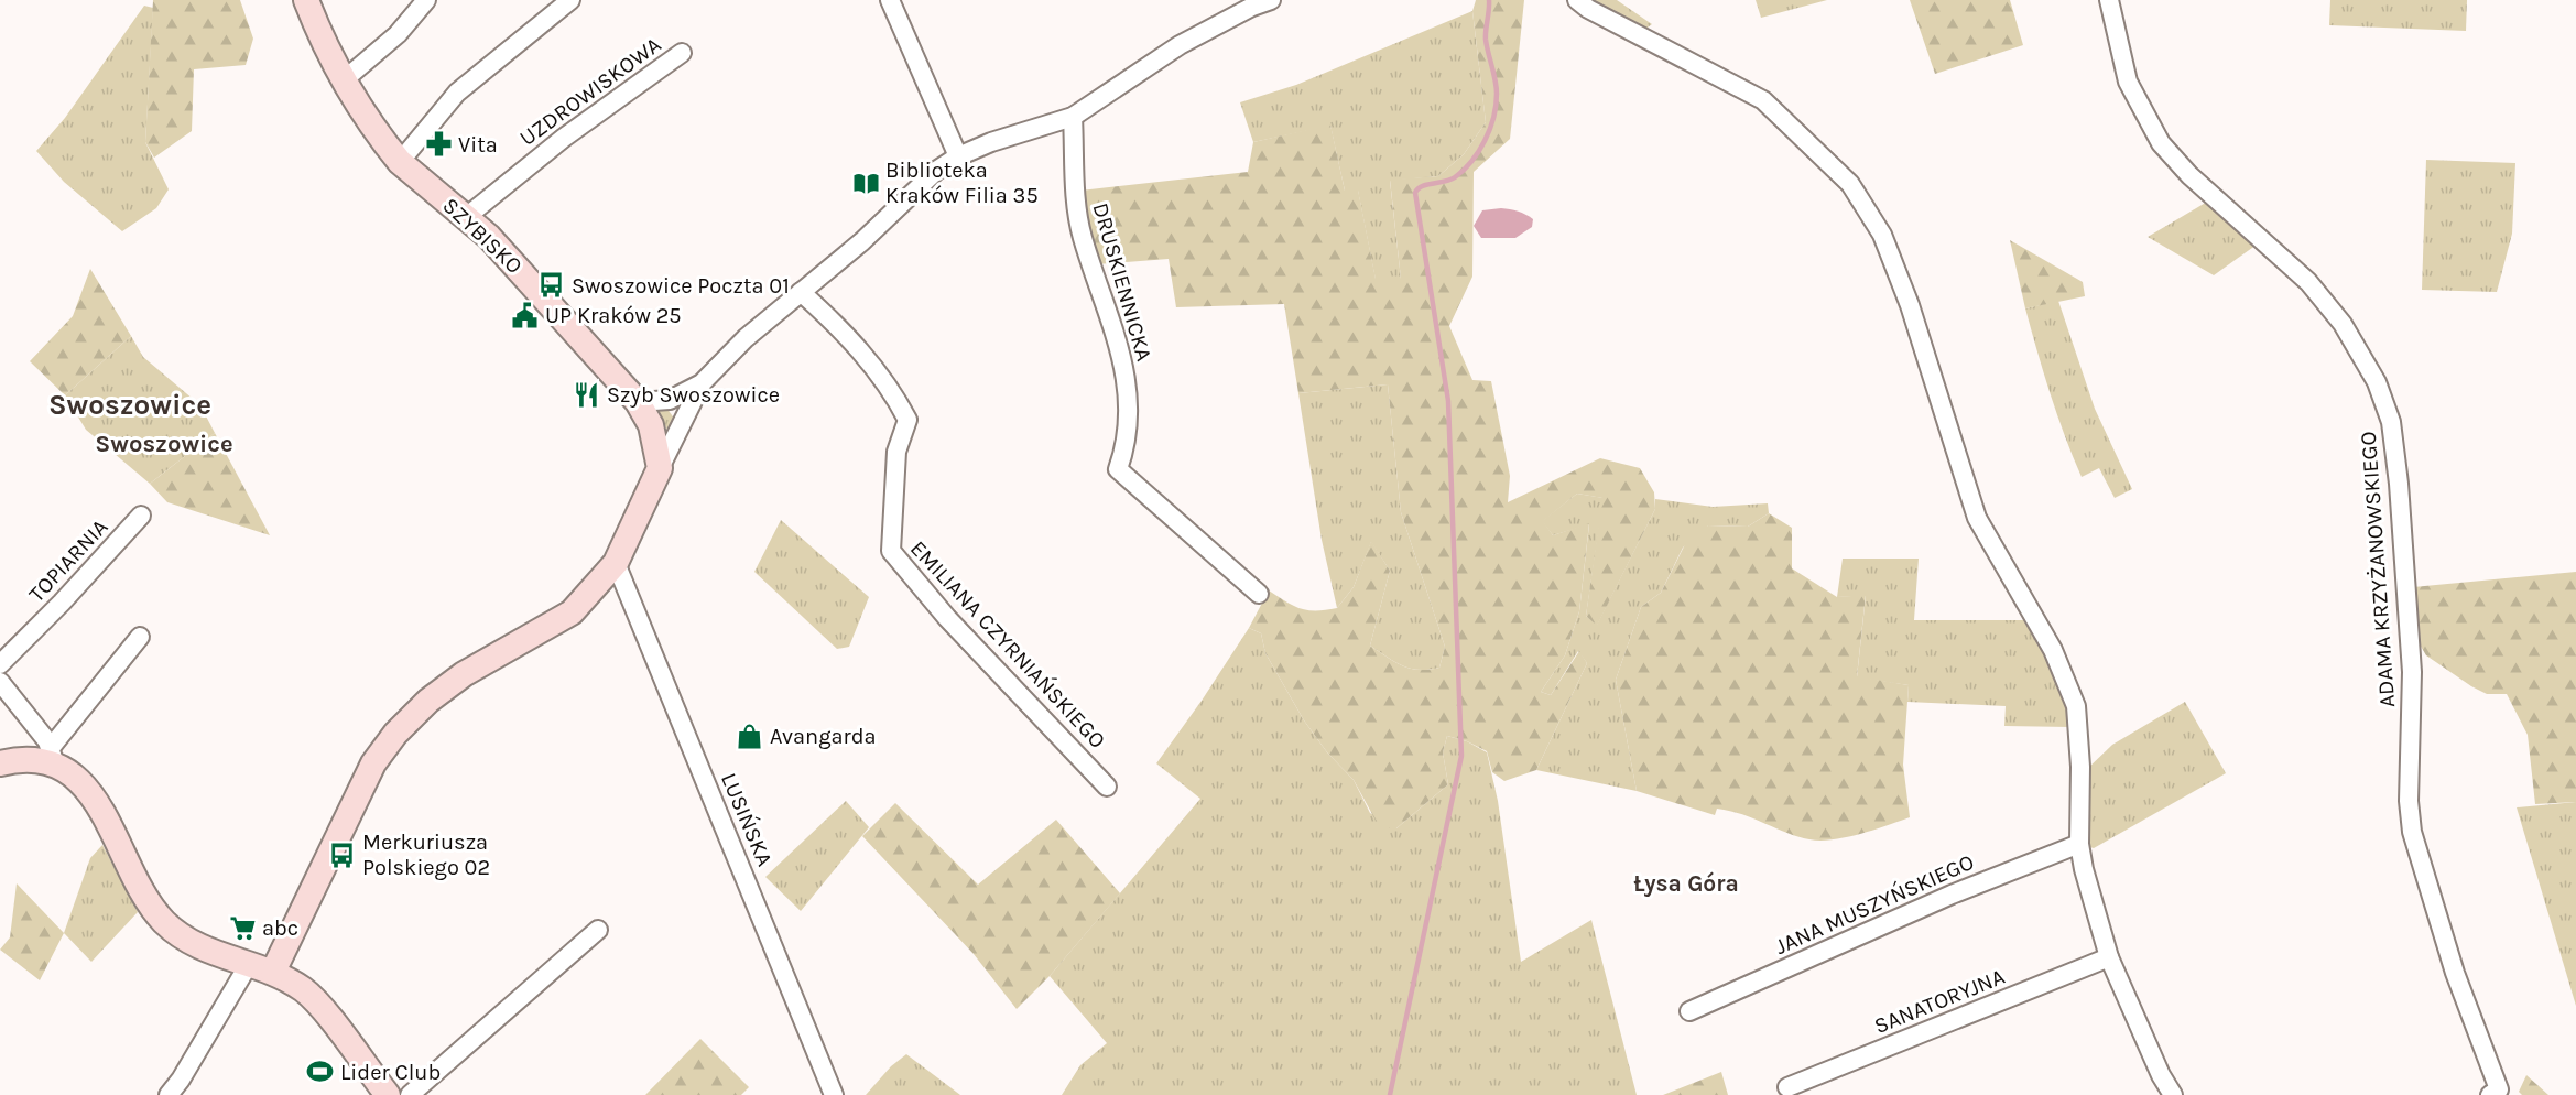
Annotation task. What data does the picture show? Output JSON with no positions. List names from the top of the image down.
{
  "streets": {
    "street": [
      "UZDROWISKOWA",
      "SZYBISKO",
      "DRUSKIENNICKA",
      "TOPIARNIA",
      "ADAMA KRZYŻANOWSKIEGO",
      "EMILIANA CZYRNIAŃSKIEGO",
      "LUSIŃSKA",
      "JANA MUSZYŃSKIEGO",
      "SANATORYJNA"
    ]
  },
  "crossings": [
    ["UZDROWISKOWA", "SZYBISKO"]
  ],
  "districts": ["Swoszowice", "Swoszowice", "Łysa Góra"],
  "places": {
    "pharmacy": ["Vita"],
    "library": ["Biblioteka Kraków Filia 35"],
    "bus stop": ["Swoszowice Poczta 01", "Merkuriusza Polskiego 02"],
    "public building": ["UP Kraków 25"],
    "restaurant": ["Szyb Swoszowice"],
    "shop": ["Avangarda"],
    "supermarket": ["abc"],
    "sports": ["Lider Club"]
  }
}
